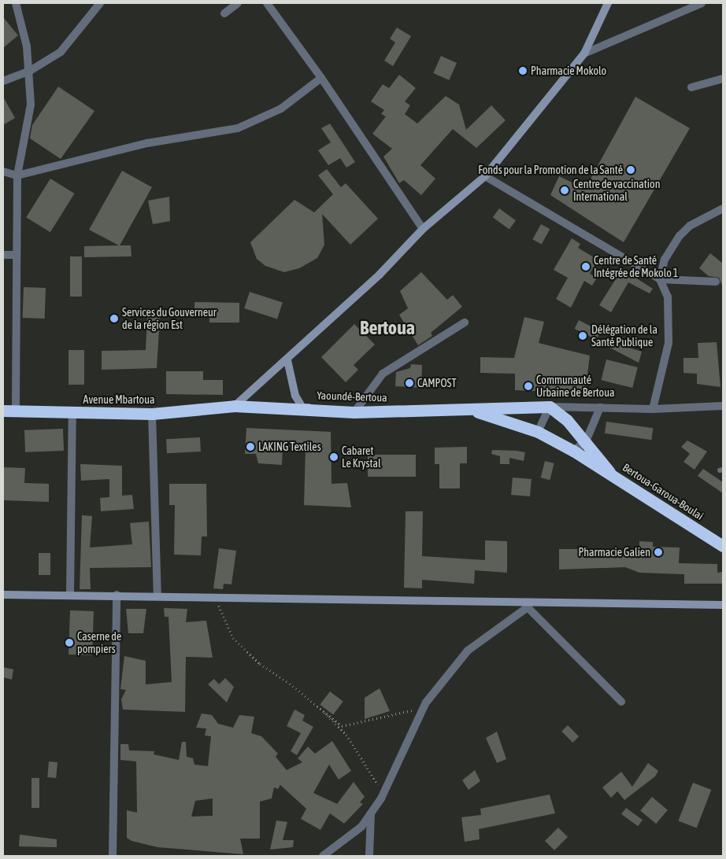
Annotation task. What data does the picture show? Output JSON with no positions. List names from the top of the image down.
{
  "streets": {
    "highway": ["Yaoundé-Bertoua", "Avenue Mbartoua", "Bertoua-Garoua-Boulai"]
  },
  "crossings": [
    ["Yaoundé-Bertoua", "Avenue Mbartoua"],
    ["Yaoundé-Bertoua", "Bertoua-Garoua-Boulai"]
  ],
  "districts": ["Bertoua"],
  "places": [
    "Pharmacie Mokolo",
    "Fonds pour la Promotion de la Santé",
    "Centre de vaccination International",
    "Centre de Santé Intégrée de Mokolo 1",
    "Services du Gouverneur de la région Est",
    "Délégation de la Santé Publique",
    "CAMPOST",
    "Communauté Urbaine de Bertoua",
    "LAKING Textiles",
    "Cabaret Le Krystal",
    "Pharmacie Galien",
    "Caserne de pompiers"
  ]
}
